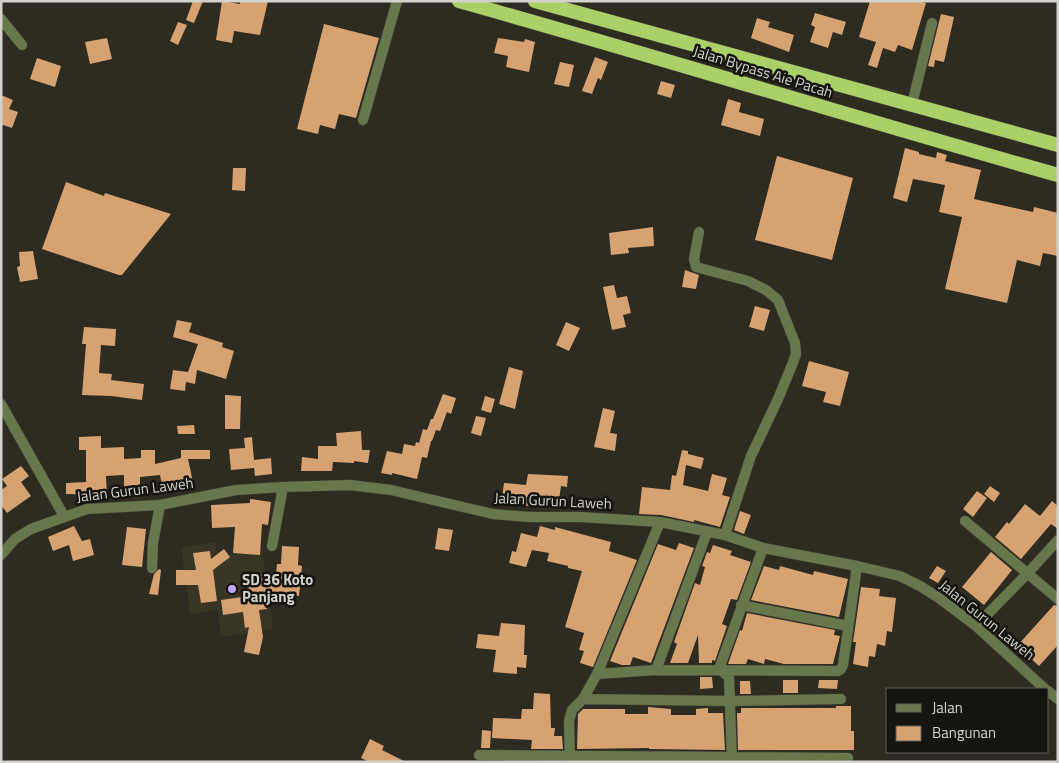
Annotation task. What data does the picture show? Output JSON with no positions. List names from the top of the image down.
{
  "streets": {
    "highway": ["Jalan Bypass Aie Pacah"],
    "street": ["Jalan Gurun Laweh"]
  },
  "places": ["SD 36 Koto Panjang"],
  "legend": ["Jalan", "Bangunan"]
}
